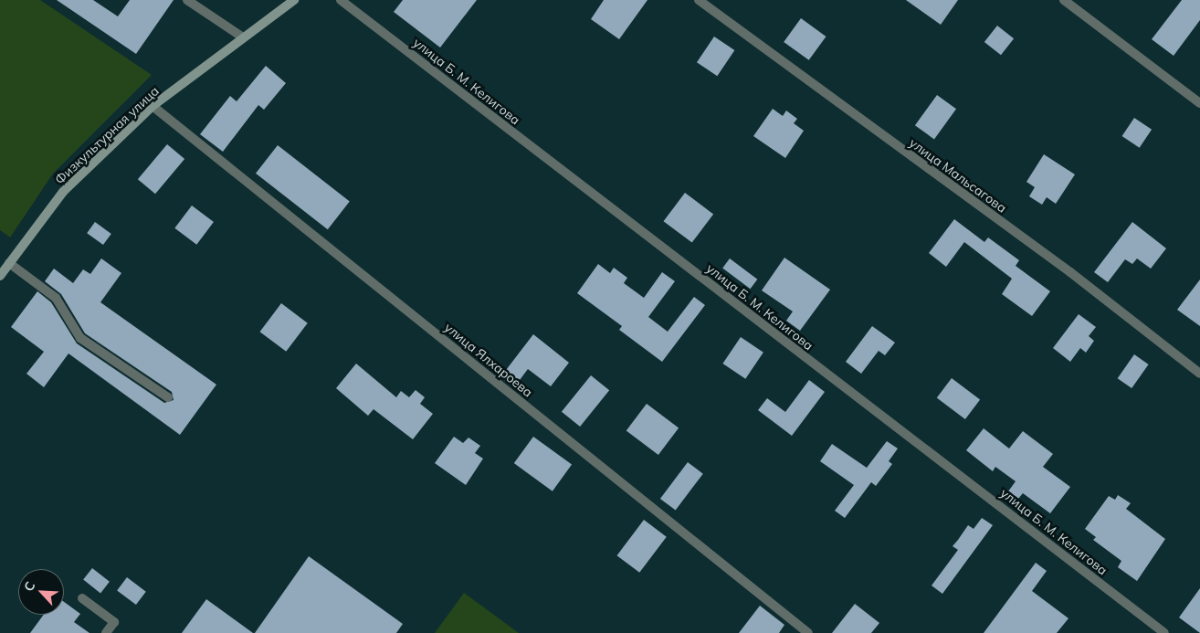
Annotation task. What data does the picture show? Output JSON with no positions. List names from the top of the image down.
{
  "streets": {
    "main road": ["Физкультурная улица"],
    "street": ["улица Б. М. Келигова", "улица Мальсагова", "улица Ялхароева"]
  },
  "crossings": [
    ["Физкультурная улица", "улица Ялхароева"]
  ],
  "north": "top left"
}
